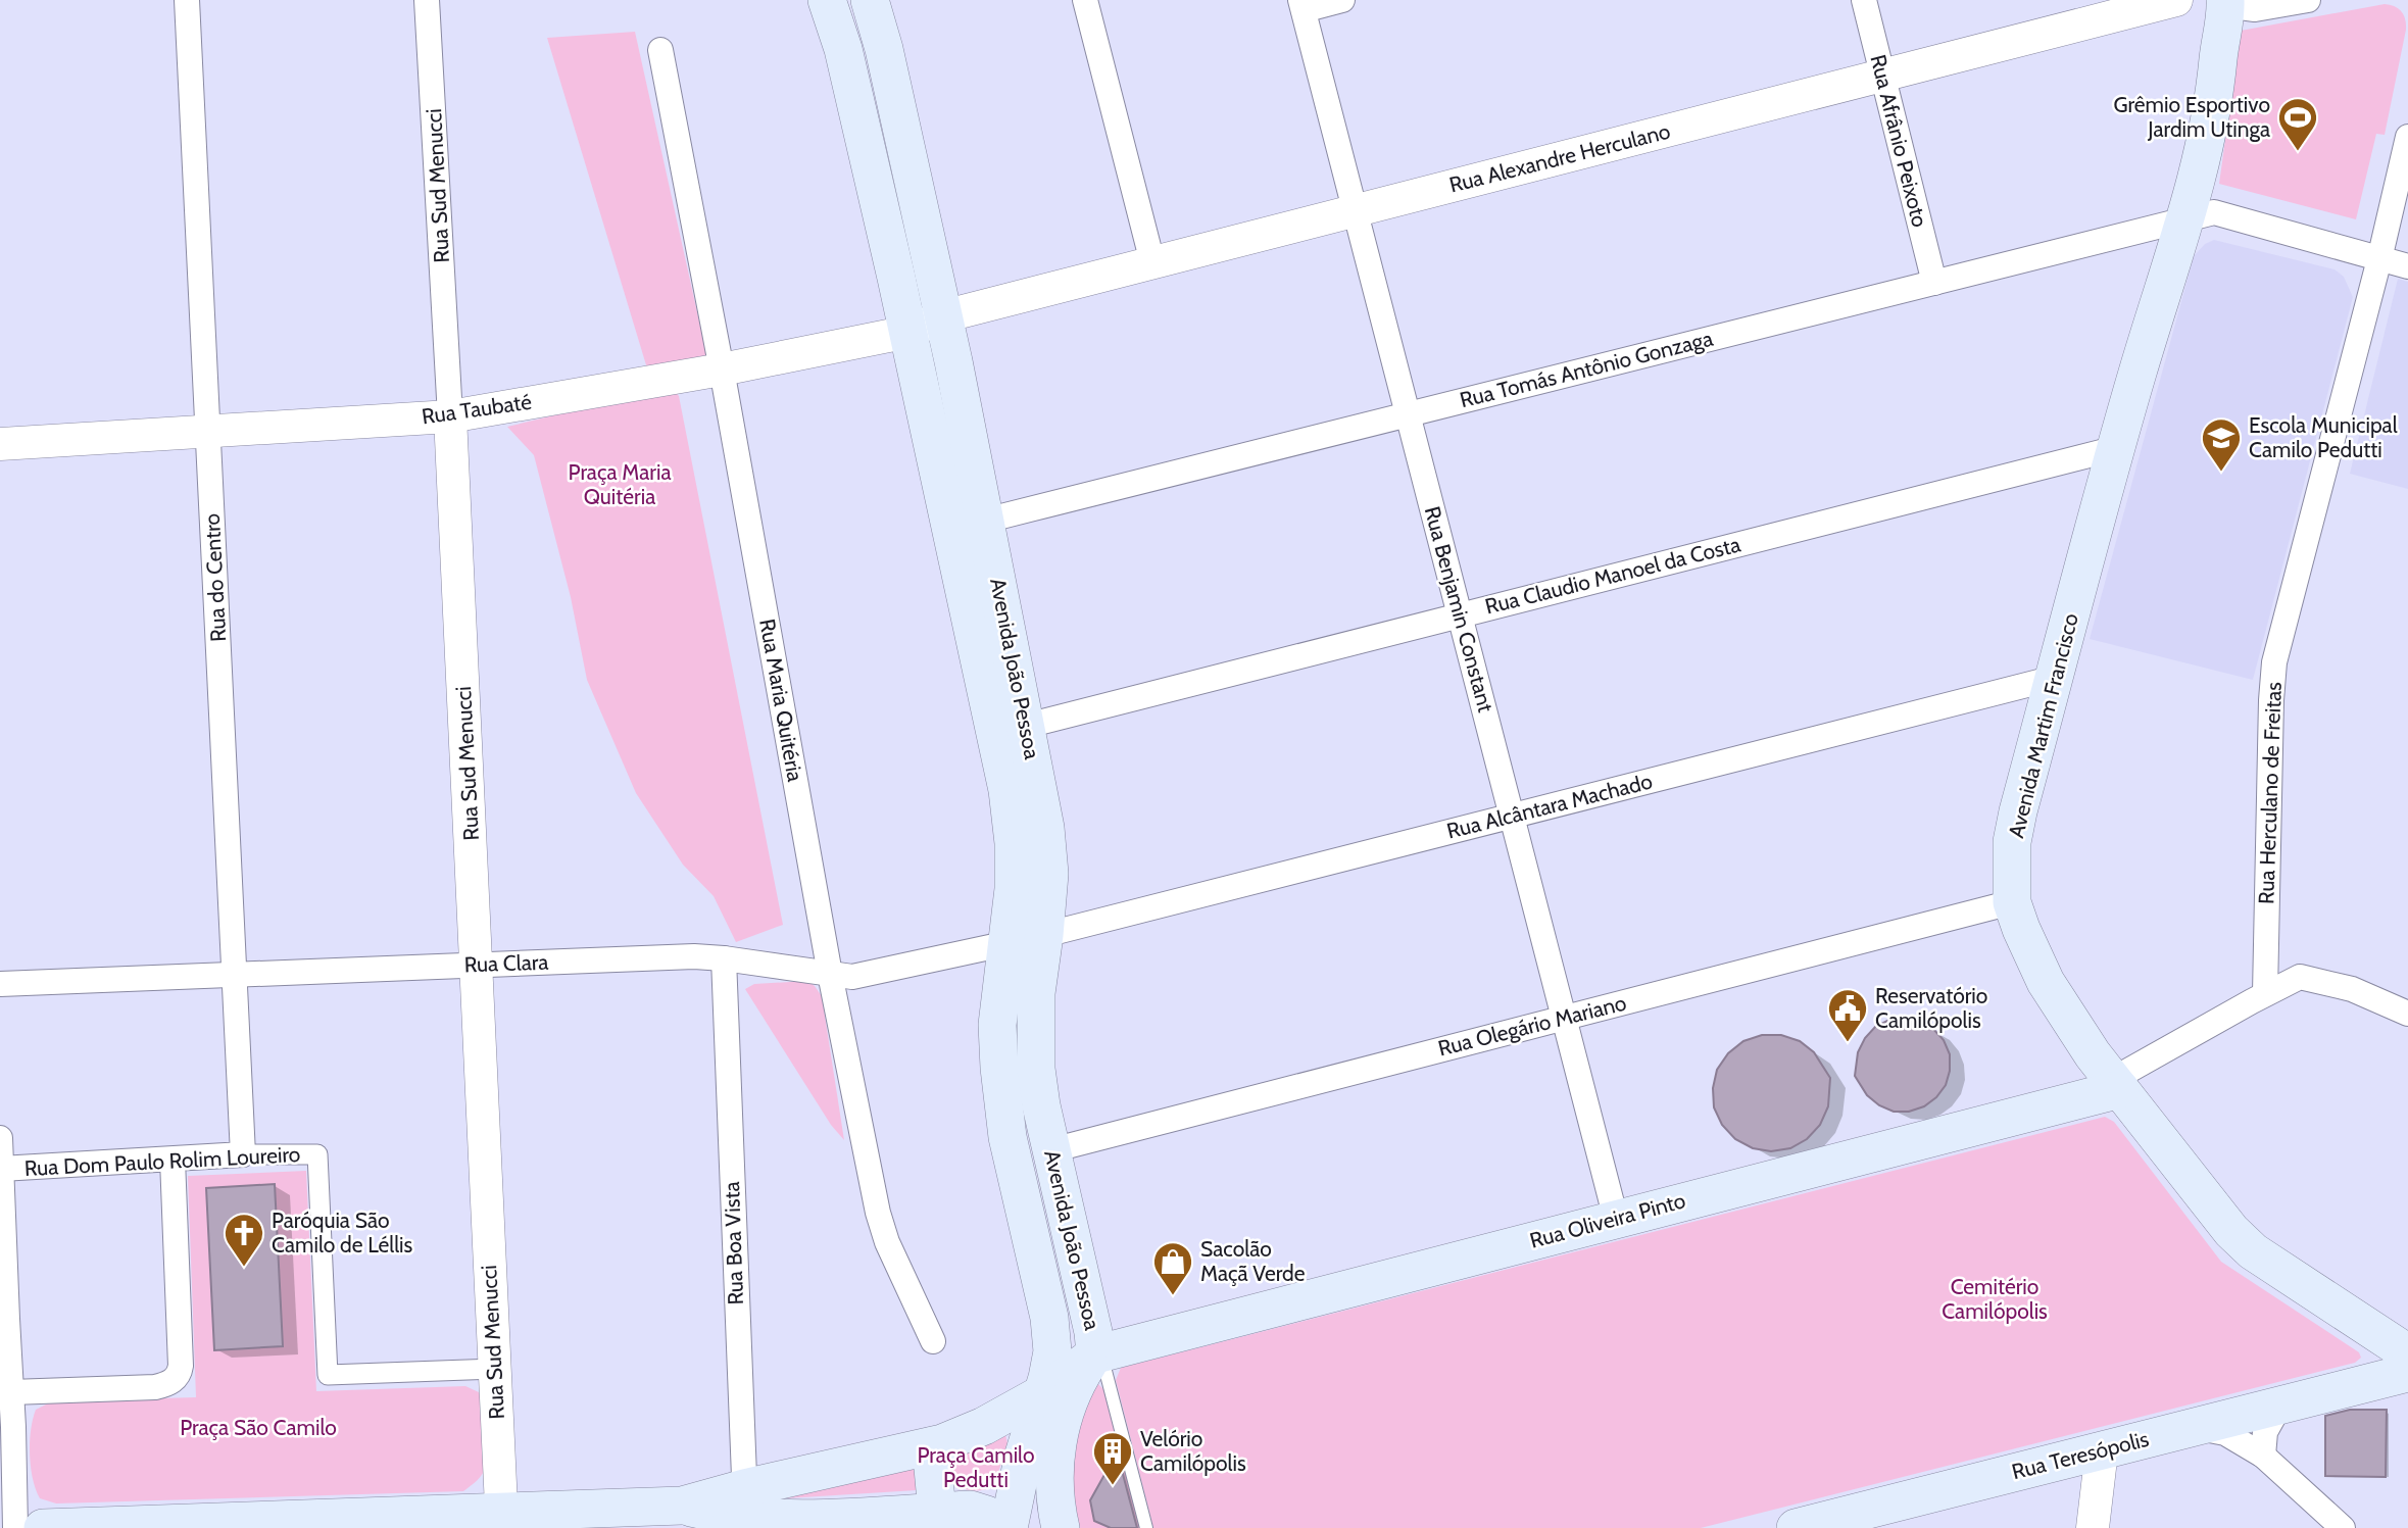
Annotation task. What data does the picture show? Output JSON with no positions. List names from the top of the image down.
{
  "streets": {
    "main road": [
      "Avenida João Pessoa",
      "Avenida Martim Francisco",
      "Rua Oliveira Pinto",
      "Rua Teresópolis"
    ],
    "street": [
      "Rua Afrânio Peixoto",
      "Rua Alexandre Herculano",
      "Rua Sud Menucci",
      "Rua Tomás Antônio Gonzaga",
      "Rua Taubaté",
      "Rua Claudio Manoel da Costa",
      "Rua do Centro",
      "Rua Benjamin Constant",
      "Rua Maria Quitéria",
      "Rua Herculano de Freitas",
      "Rua Alcântara Machado",
      "Rua Clara",
      "Rua Olegário Mariano",
      "Rua Dom Paulo Rolim Loureiro",
      "Rua Boa Vista"
    ]
  },
  "crossings": [
    ["Rua Afrânio Peixoto", "Rua Alexandre Herculano"],
    ["Rua Afrânio Peixoto", "Rua Tomás Antônio Gonzaga"],
    ["Rua Alexandre Herculano", "Rua Taubaté"],
    ["Rua Alexandre Herculano", "Rua Benjamin Constant"],
    ["Rua Alexandre Herculano", "Avenida João Pessoa"],
    ["Rua Sud Menucci", "Rua Taubaté"],
    ["Rua Sud Menucci", "Rua Clara"],
    ["Rua Sud Menucci", "Rua Dom Paulo Rolim Loureiro"],
    ["Rua Tomás Antônio Gonzaga", "Rua Benjamin Constant"],
    ["Rua Tomás Antônio Gonzaga", "Avenida João Pessoa"],
    ["Rua Tomás Antônio Gonzaga", "Avenida Martim Francisco"],
    ["Rua Tomás Antônio Gonzaga", "Rua Herculano de Freitas"],
    ["Rua Taubaté", "Rua do Centro"],
    ["Rua Taubaté", "Avenida João Pessoa"],
    ["Rua Taubaté", "Rua Maria Quitéria"],
    ["Rua Claudio Manoel da Costa", "Rua Benjamin Constant"],
    ["Rua Claudio Manoel da Costa", "Avenida João Pessoa"],
    ["Rua Claudio Manoel da Costa", "Avenida Martim Francisco"],
    ["Rua do Centro", "Rua Clara"],
    ["Rua do Centro", "Rua Dom Paulo Rolim Loureiro"],
    ["Rua Benjamin Constant", "Rua Alcântara Machado"],
    ["Rua Benjamin Constant", "Rua Olegário Mariano"],
    ["Rua Benjamin Constant", "Rua Oliveira Pinto"],
    ["Avenida João Pessoa", "Rua Alcântara Machado"],
    ["Avenida João Pessoa", "Rua Clara"],
    ["Avenida João Pessoa", "Rua Olegário Mariano"],
    ["Avenida João Pessoa", "Rua Oliveira Pinto"],
    ["Rua Maria Quitéria", "Rua Clara"],
    ["Avenida Martim Francisco", "Rua Alcântara Machado"],
    ["Avenida Martim Francisco", "Rua Olegário Mariano"],
    ["Avenida Martim Francisco", "Rua Oliveira Pinto"],
    ["Rua Clara", "Rua Boa Vista"]
  ],
  "parks": [
    "Praça Maria Quitéria",
    "Cemitério Camilópolis",
    "Praça São Camilo",
    "Praça Camilo Pedutti"
  ],
  "places": {
    "sports": ["Grêmio Esportivo Jardim Utinga"],
    "school or university": ["Escola Municipal Camilo Pedutti"],
    "public building": ["Reservatório Camilópolis"],
    "church": ["Paróquia São Camilo de Léllis"],
    "shop": ["Sacolão Maçã Verde"],
    "building": ["Velório Camilópolis"]
  }
}
